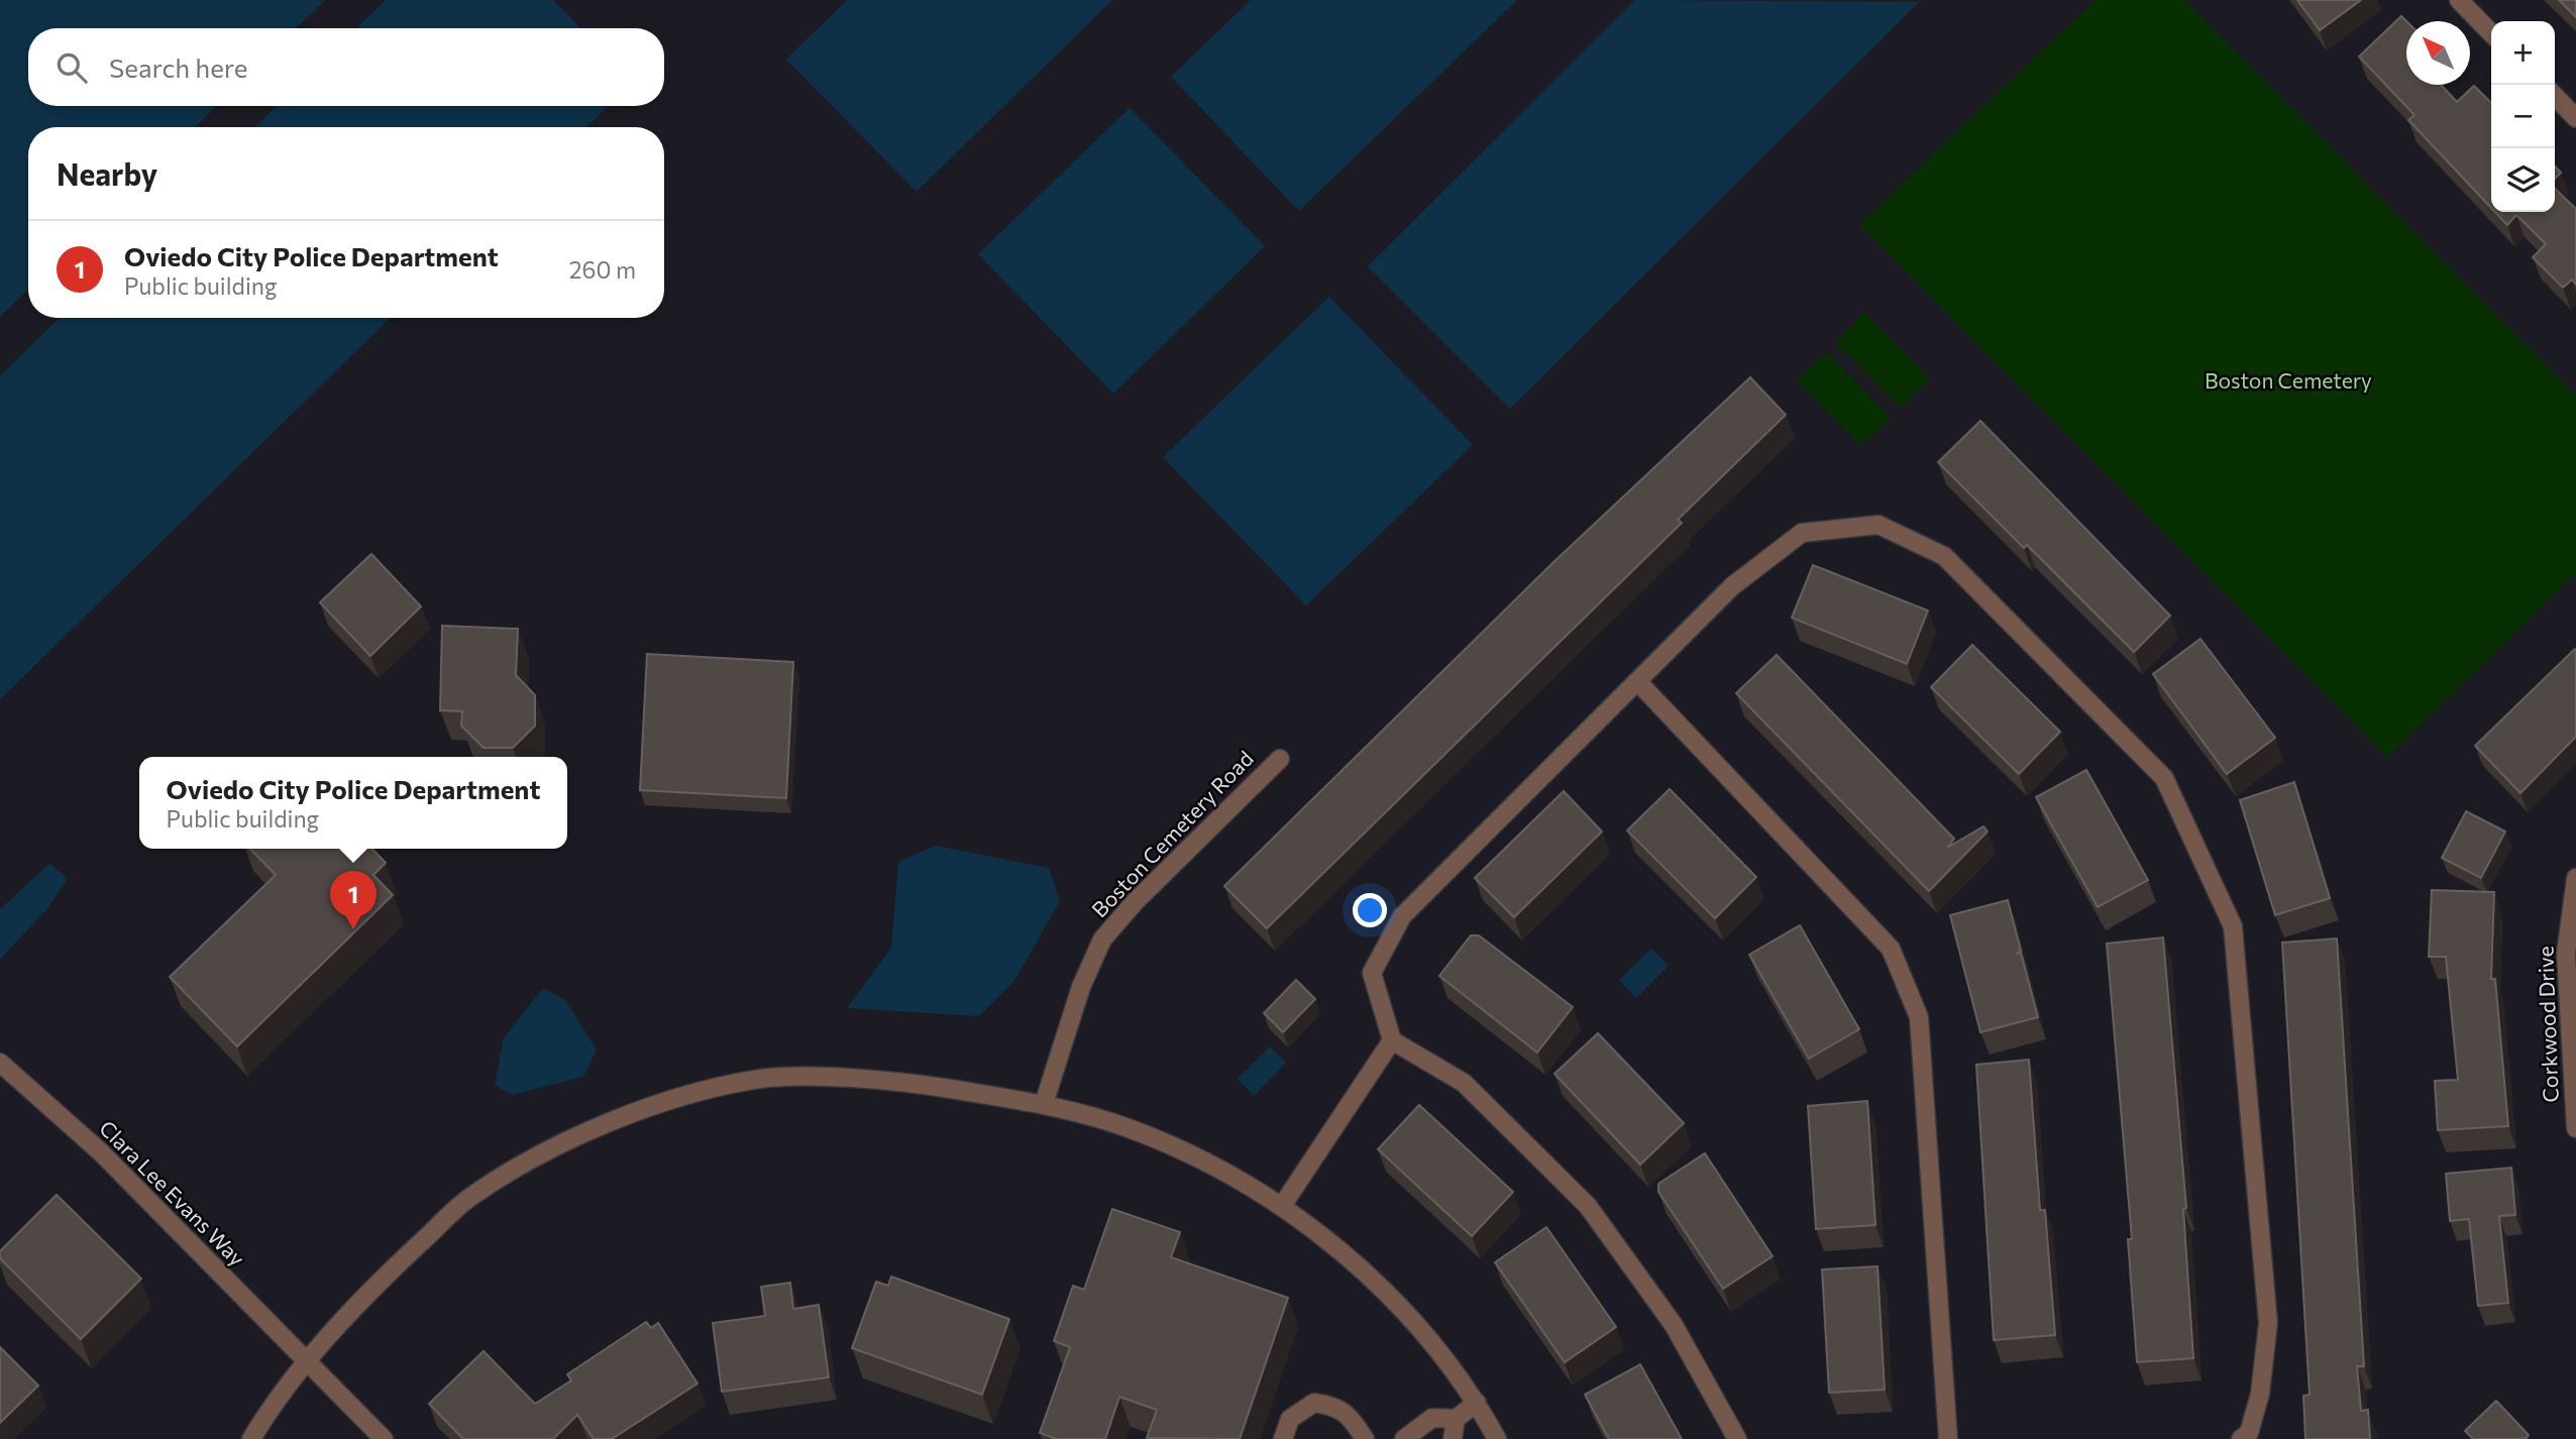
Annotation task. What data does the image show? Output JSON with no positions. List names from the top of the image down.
{
  "streets": {
    "street": ["Boston Cemetery Road", "Corkwood Drive", "Clara Lee Evans Way"]
  },
  "parks": ["Boston Cemetery"],
  "north": "top left",
  "page": {
    "map_buttons": ["+", "−"],
    "search": "Search here",
    "heading": "Nearby",
    "list": [
      {
        "mark": "1",
        "name": "Oviedo City Police Department",
        "note": "Public building",
        "value": "260 m"
      }
    ],
    "popup": ["Oviedo City Police Department", "Public building"],
    "pins": "1"
  }
}
